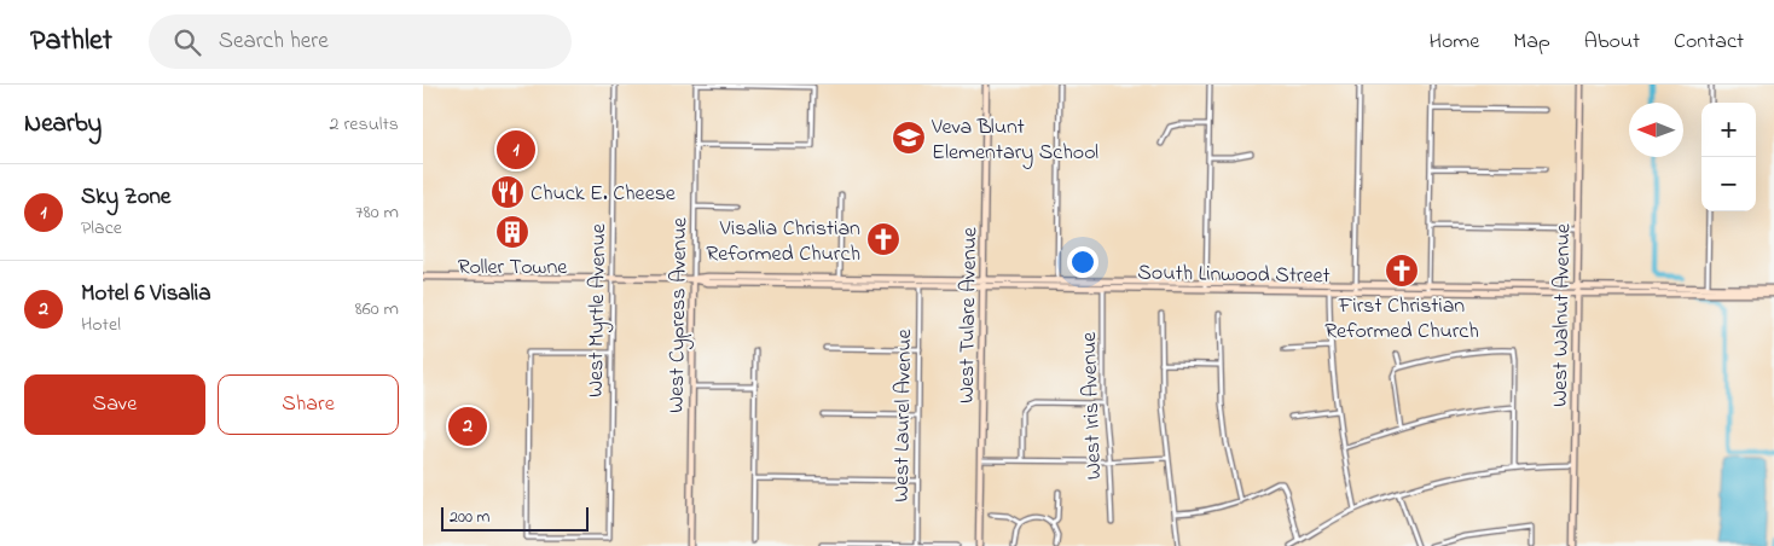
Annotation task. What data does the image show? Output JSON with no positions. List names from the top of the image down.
{
  "streets": {
    "street": [
      "South Linwood Street",
      "West Myrtle Avenue",
      "West Cypress Avenue",
      "West Tulare Avenue",
      "West Walnut Avenue",
      "West Iris Avenue",
      "West Laurel Avenue"
    ]
  },
  "crossings": [
    ["South Linwood Street", "West Myrtle Avenue"],
    ["South Linwood Street", "West Cypress Avenue"],
    ["South Linwood Street", "West Tulare Avenue"],
    ["South Linwood Street", "West Walnut Avenue"],
    ["South Linwood Street", "West Iris Avenue"],
    ["South Linwood Street", "West Laurel Avenue"]
  ],
  "places": {
    "school or university": ["Veva Blunt Elementary School"],
    "restaurant": ["Chuck E. Cheese"],
    "building": ["Roller Towne"],
    "church": ["Visalia Christian Reformed Church", "First Christian Reformed Church"]
  },
  "scale_bar": "200 m",
  "north": "left",
  "page": {
    "header": "Pathlet",
    "search": "Search here",
    "nav": [
      "Home",
      "Map",
      "About",
      "Contact"
    ],
    "heading": ["Nearby", "2 results"],
    "map_buttons": ["+", "−"],
    "pins": ["1", "2"],
    "list": [
      {
        "mark": "1",
        "name": "Sky Zone",
        "note": "Place",
        "value": "780 m"
      },
      {
        "mark": "2",
        "name": "Motel 6 Visalia",
        "note": "Hotel",
        "value": "860 m"
      }
    ],
    "buttons": ["Save", "Share"],
    "scale": "200 m"
  }
}
